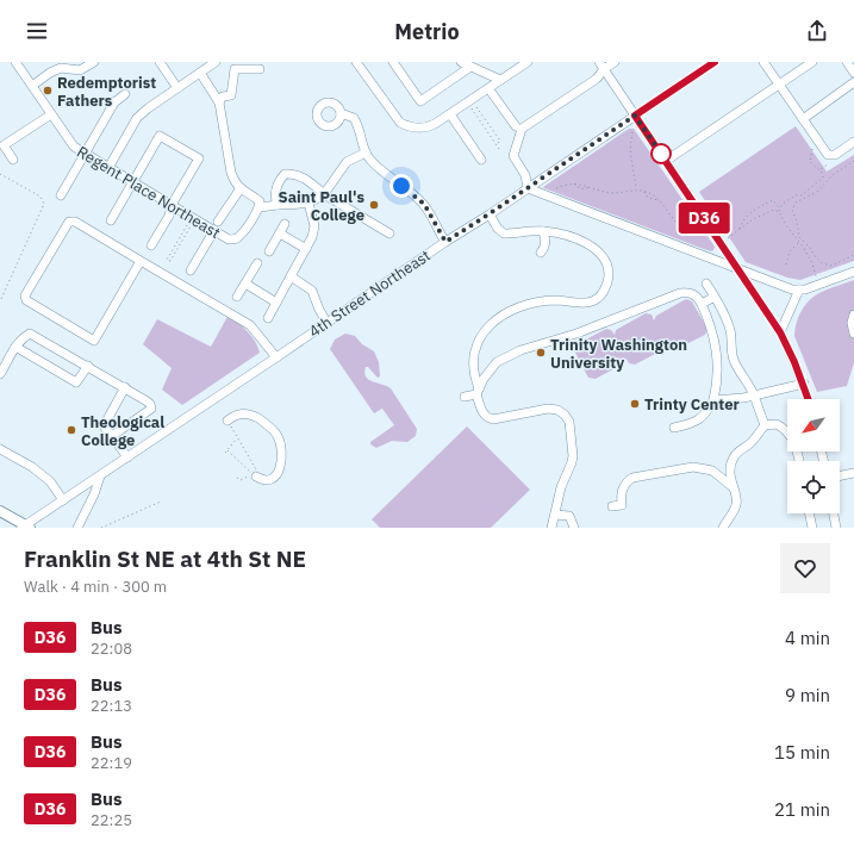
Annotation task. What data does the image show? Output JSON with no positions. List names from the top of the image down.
{
  "streets": {
    "street": ["Regent Place Northeast", "4th Street Northeast"]
  },
  "places": [
    "Redemptorist Fathers",
    "Saint Paul's College",
    "Trinity Washington University",
    "Trinty Center",
    "Theological College"
  ],
  "lines": ["bus line D36"],
  "north": "bottom left",
  "page": {
    "header": "Metrio",
    "on_map": "D36",
    "heading": ["Franklin St NE at 4th St NE", "Walk · 4 min · 300 m"],
    "list": [
      {
        "mark": "D36",
        "name": "Bus",
        "note": "22:08",
        "value": "4 min"
      },
      {
        "mark": "D36",
        "name": "Bus",
        "note": "22:13",
        "value": "9 min"
      },
      {
        "mark": "D36",
        "name": "Bus",
        "note": "22:19",
        "value": "15 min"
      },
      {
        "mark": "D36",
        "name": "Bus",
        "note": "22:25",
        "value": "21 min"
      }
    ]
  }
}
